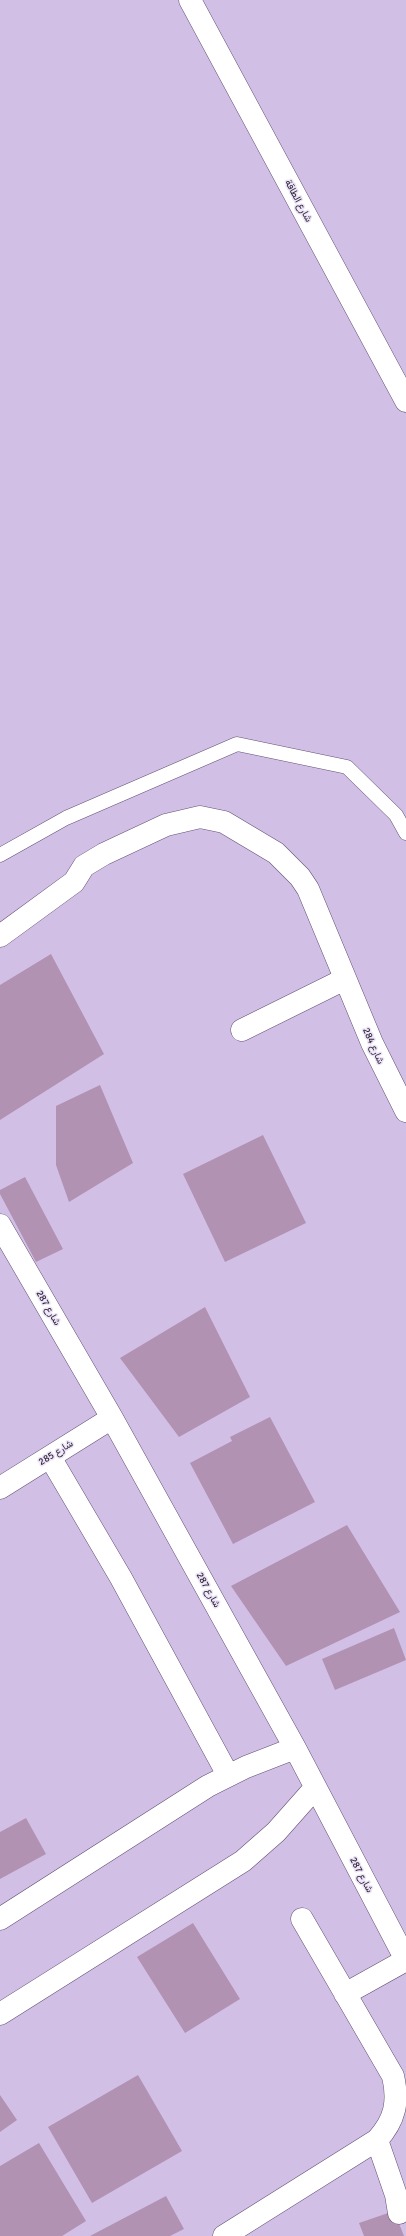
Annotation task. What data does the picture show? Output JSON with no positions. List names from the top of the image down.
{
  "streets": {
    "street": [
      "شارع الطاقة",
      "شارع 284",
      "شارع 287",
      "شارع 285"
    ]
  },
  "crossings": [
    ["شارع 287", "شارع 285"]
  ]
}
